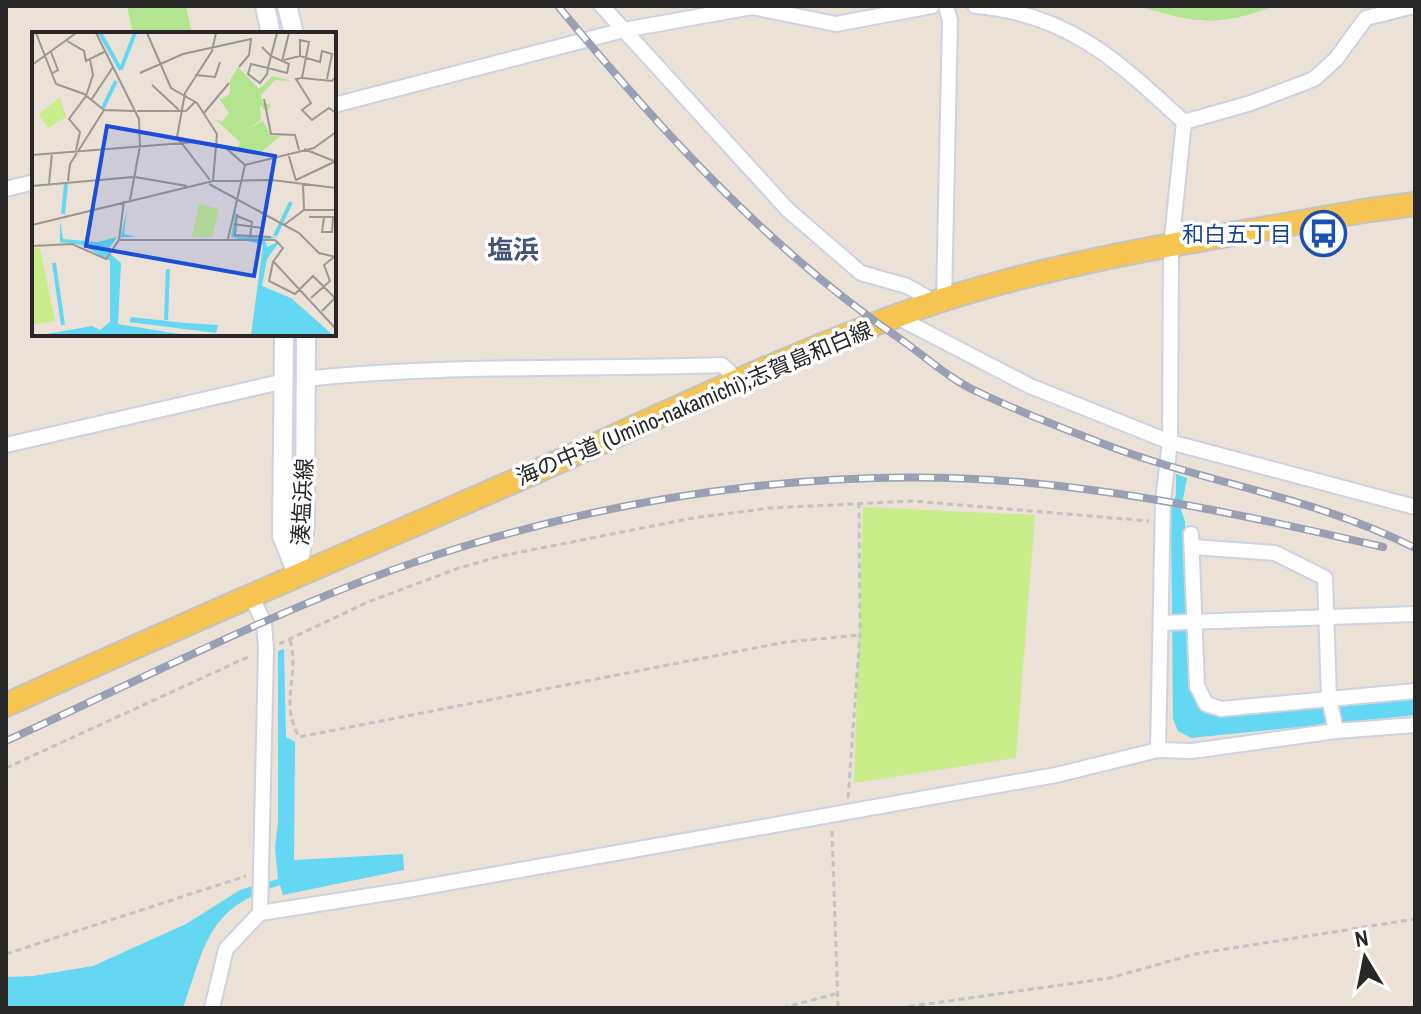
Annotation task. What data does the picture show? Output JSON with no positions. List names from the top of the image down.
{
  "streets": {
    "main road": ["海の中道 (Umino-nakamichi);志賀島和白線", "湊塩浜線"]
  },
  "crossings": [
    ["海の中道 (Umino-nakamichi);志賀島和白線", "湊塩浜線"]
  ],
  "districts": ["塩浜"],
  "places": {
    "bus stop": ["和白五丁目"]
  },
  "north": "top"
}
